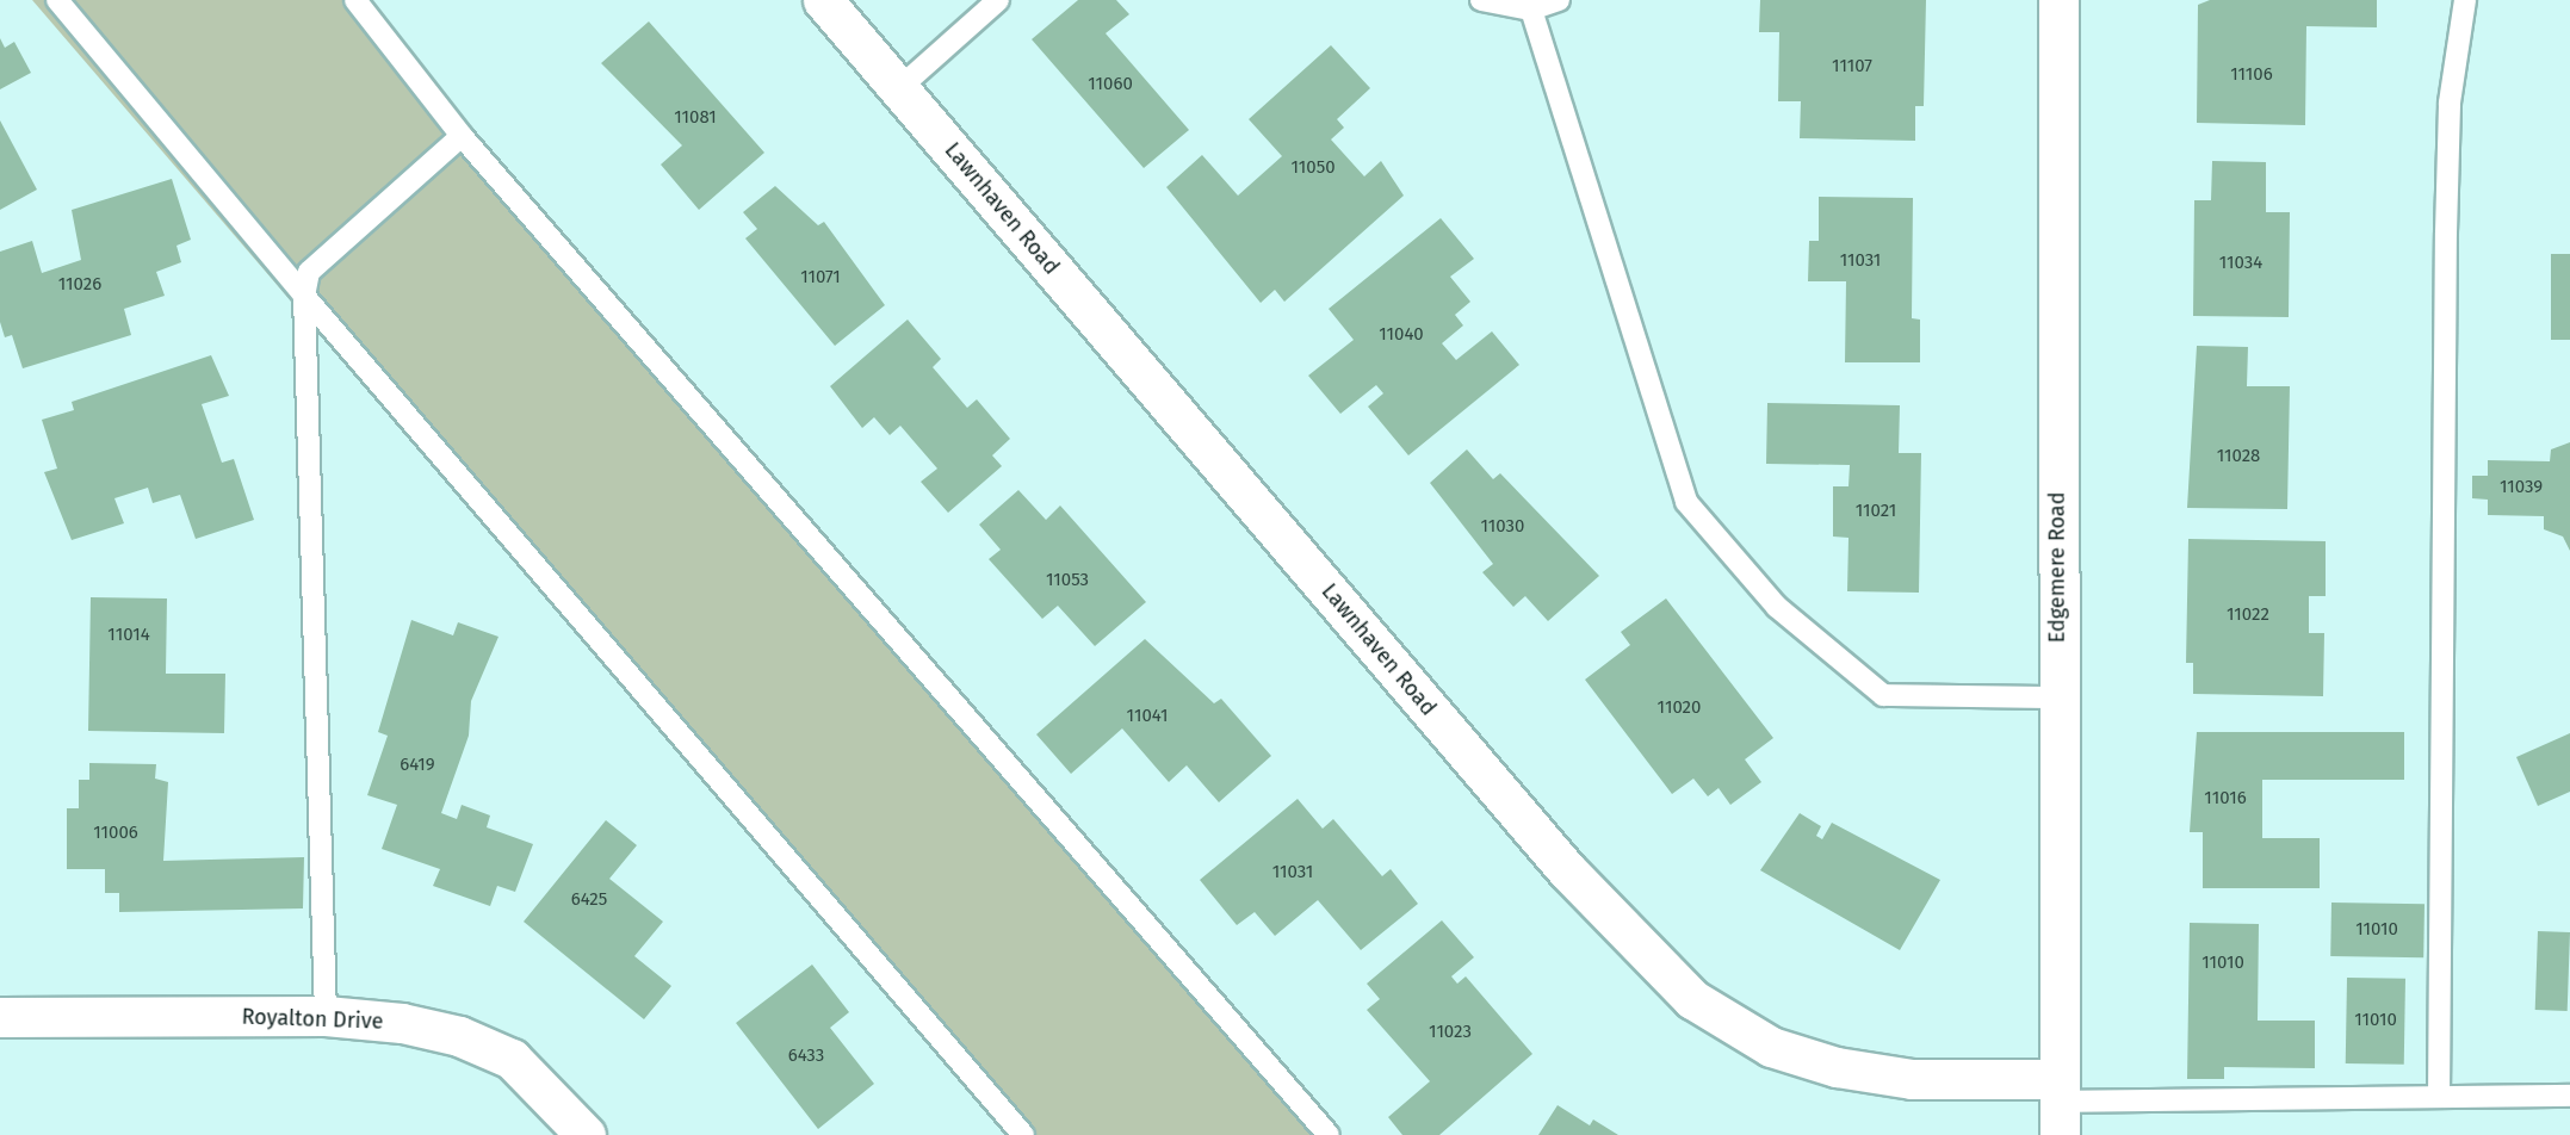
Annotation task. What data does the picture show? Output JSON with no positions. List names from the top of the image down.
{
  "streets": {
    "street": ["Lawnhaven Road", "Edgemere Road", "Royalton Drive"]
  },
  "crossings": [
    ["Lawnhaven Road", "Edgemere Road"]
  ],
  "house_numbers": [
    "11107",
    "11106",
    "11060",
    "11081",
    "11050",
    "11031",
    "11034",
    "11071",
    "11026",
    "11040",
    "11028",
    "11039",
    "11021",
    "11030",
    "11053",
    "11022",
    "11014",
    "11020",
    "11041",
    "6419",
    "11016",
    "11006",
    "11031",
    "6425",
    "11010",
    "11010",
    "11010",
    "11023",
    "6433"
  ]
}
